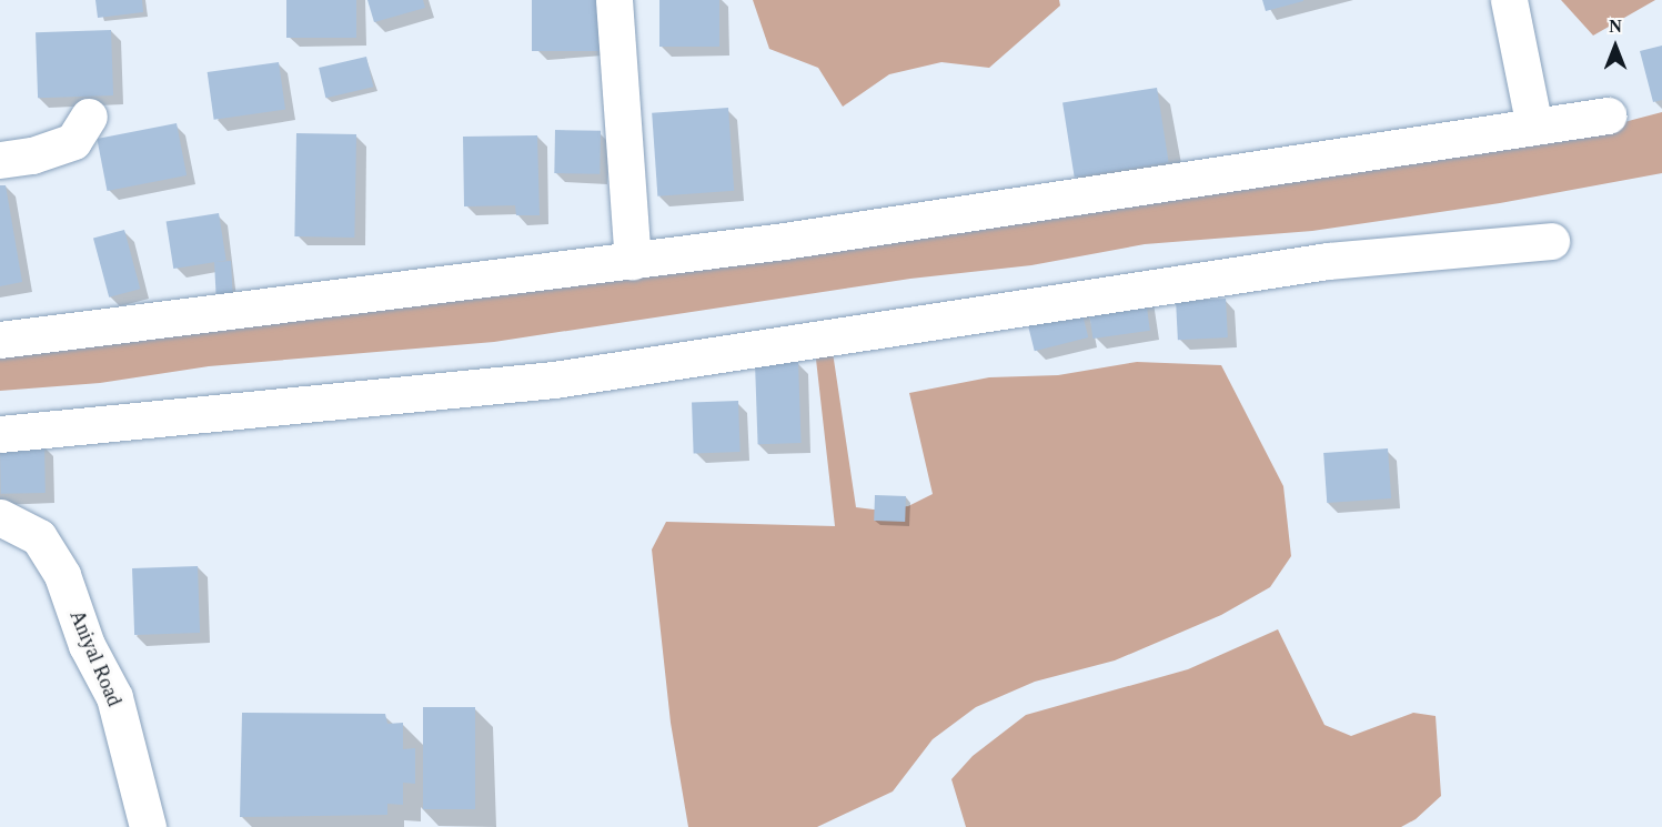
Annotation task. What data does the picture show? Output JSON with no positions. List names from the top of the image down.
{
  "streets": {
    "street": ["Aniyal Road"]
  },
  "north": "top"
}
